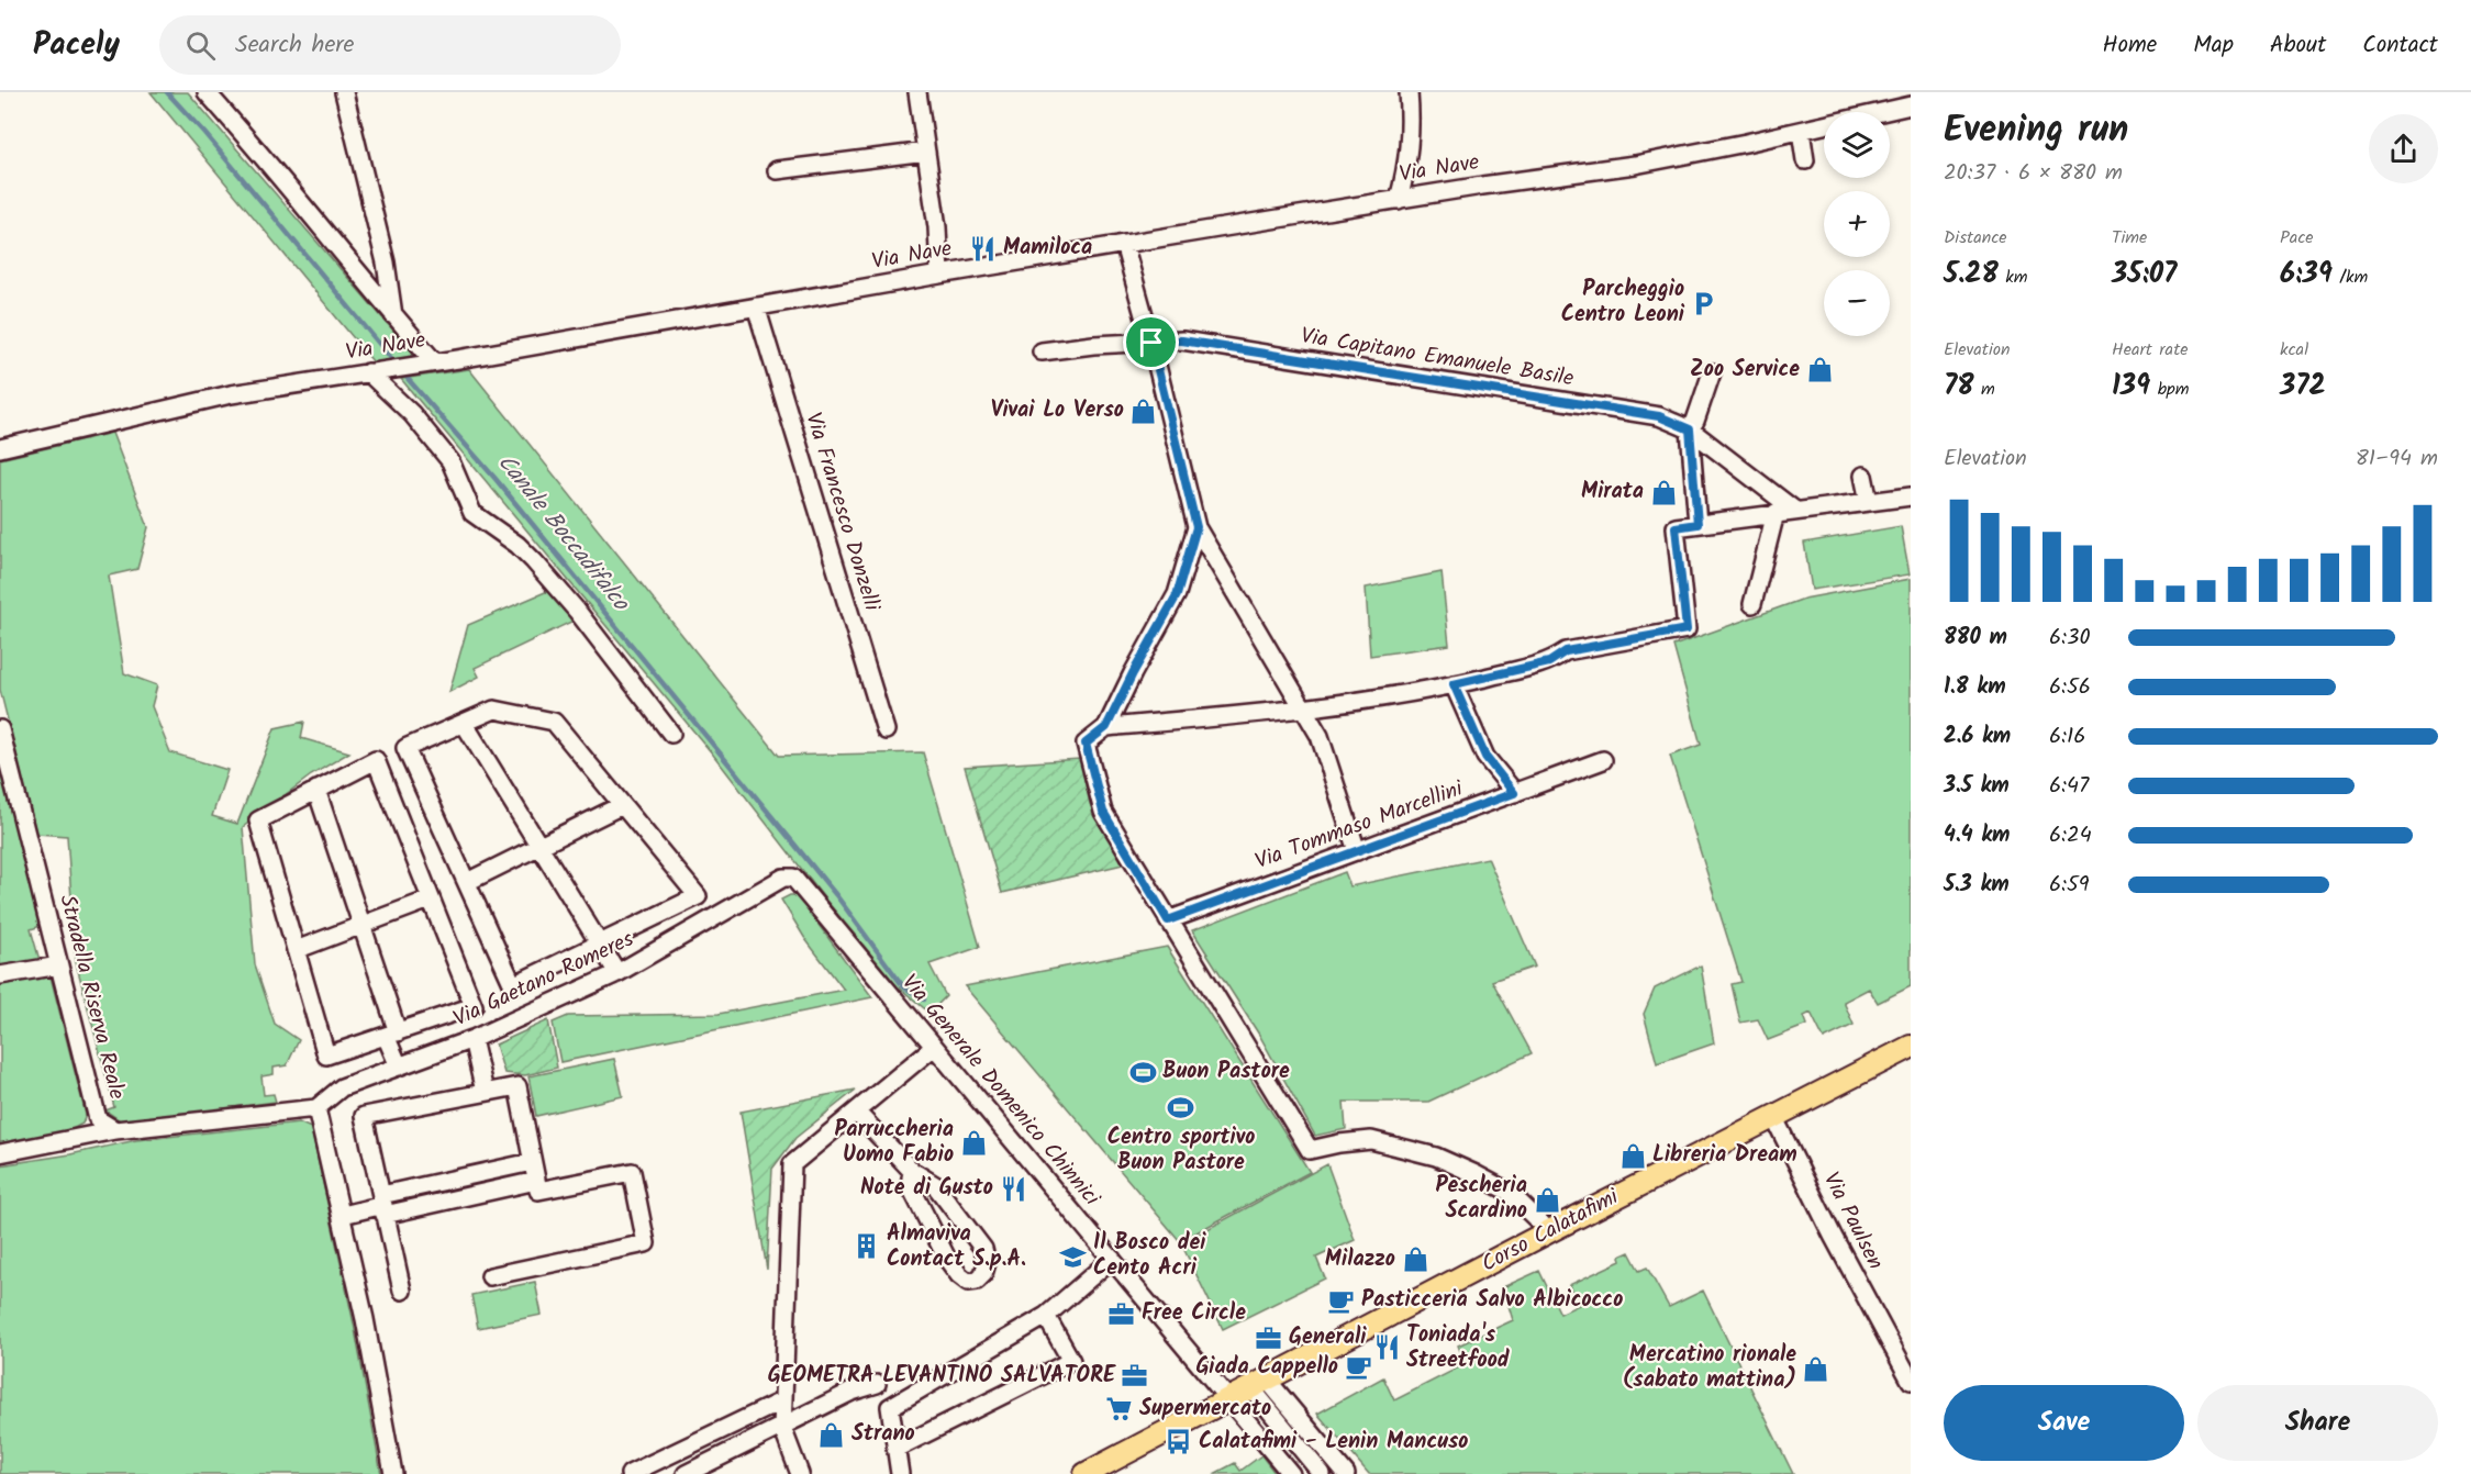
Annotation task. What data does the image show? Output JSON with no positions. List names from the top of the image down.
{
  "streets": {
    "main road": ["Corso Calatafimi"],
    "street": [
      "Via Nave",
      "Via Capitano Emanuele Basile",
      "Via Francesco Donzelli",
      "Via Tommaso Marcellini",
      "Via Gaetano Romeres",
      "Stradella Riserva Reale",
      "Via Generale Domenico Chinnici",
      "Via Paulsen"
    ]
  },
  "crossings": [
    ["Via Nave", "Via Francesco Donzelli"],
    ["Via Gaetano Romeres", "Stradella Riserva Reale"],
    ["Via Gaetano Romeres", "Via Generale Domenico Chinnici"],
    ["Via Generale Domenico Chinnici", "Corso Calatafimi"],
    ["Via Paulsen", "Corso Calatafimi"]
  ],
  "water": ["Canale Boccadifalco"],
  "places": {
    "restaurant": ["Mamiloca", "Note di Gusto", "Toniada's Streetfood"],
    "parking": ["Parcheggio Centro Leoni"],
    "shop": [
      "Zoo Service",
      "Vivai Lo Verso",
      "Mirata",
      "Parruccheria Uomo Fabio",
      "Libreria Dream",
      "Pescheria Scardino",
      "Milazzo",
      "Mercatino rionale (sabato mattina)",
      "Strano"
    ],
    "sports": ["Buon Pastore", "Centro sportivo Buon Pastore"],
    "building": ["Almaviva Contact S.p.A."],
    "school or university": ["Il Bosco dei Cento Acri"],
    "cafe": ["Pasticceria Salvo Albicocco", "Giada Cappello"],
    "office": ["Free Circle", "Generali", "GEOMETRA LEVANTINO SALVATORE"],
    "supermarket": ["Supermercato"],
    "bus stop": ["Calatafimi - Lenin Mancuso"]
  },
  "page": {
    "header": "Pacely",
    "search": "Search here",
    "nav": [
      "Home",
      "Map",
      "About",
      "Contact"
    ],
    "heading": ["Evening run", "20:37 · 6 × 880 m"],
    "map_buttons": ["+", "−"],
    "stats": [
      ["Distance", "5.28 km"],
      ["Time", "35:07"],
      ["Pace", "6:39 /km"],
      ["Elevation", "78 m"],
      ["Heart rate", "139 bpm"],
      ["kcal", "372"]
    ],
    "chart": ["Elevation", "81–94 m"],
    "list": [
      {
        "name": "880 m",
        "note": "6:30"
      },
      {
        "name": "1.8 km",
        "note": "6:56"
      },
      {
        "name": "2.6 km",
        "note": "6:16"
      },
      {
        "name": "3.5 km",
        "note": "6:47"
      },
      {
        "name": "4.4 km",
        "note": "6:24"
      },
      {
        "name": "5.3 km",
        "note": "6:59"
      }
    ],
    "buttons": ["Save", "Share"]
  }
}
